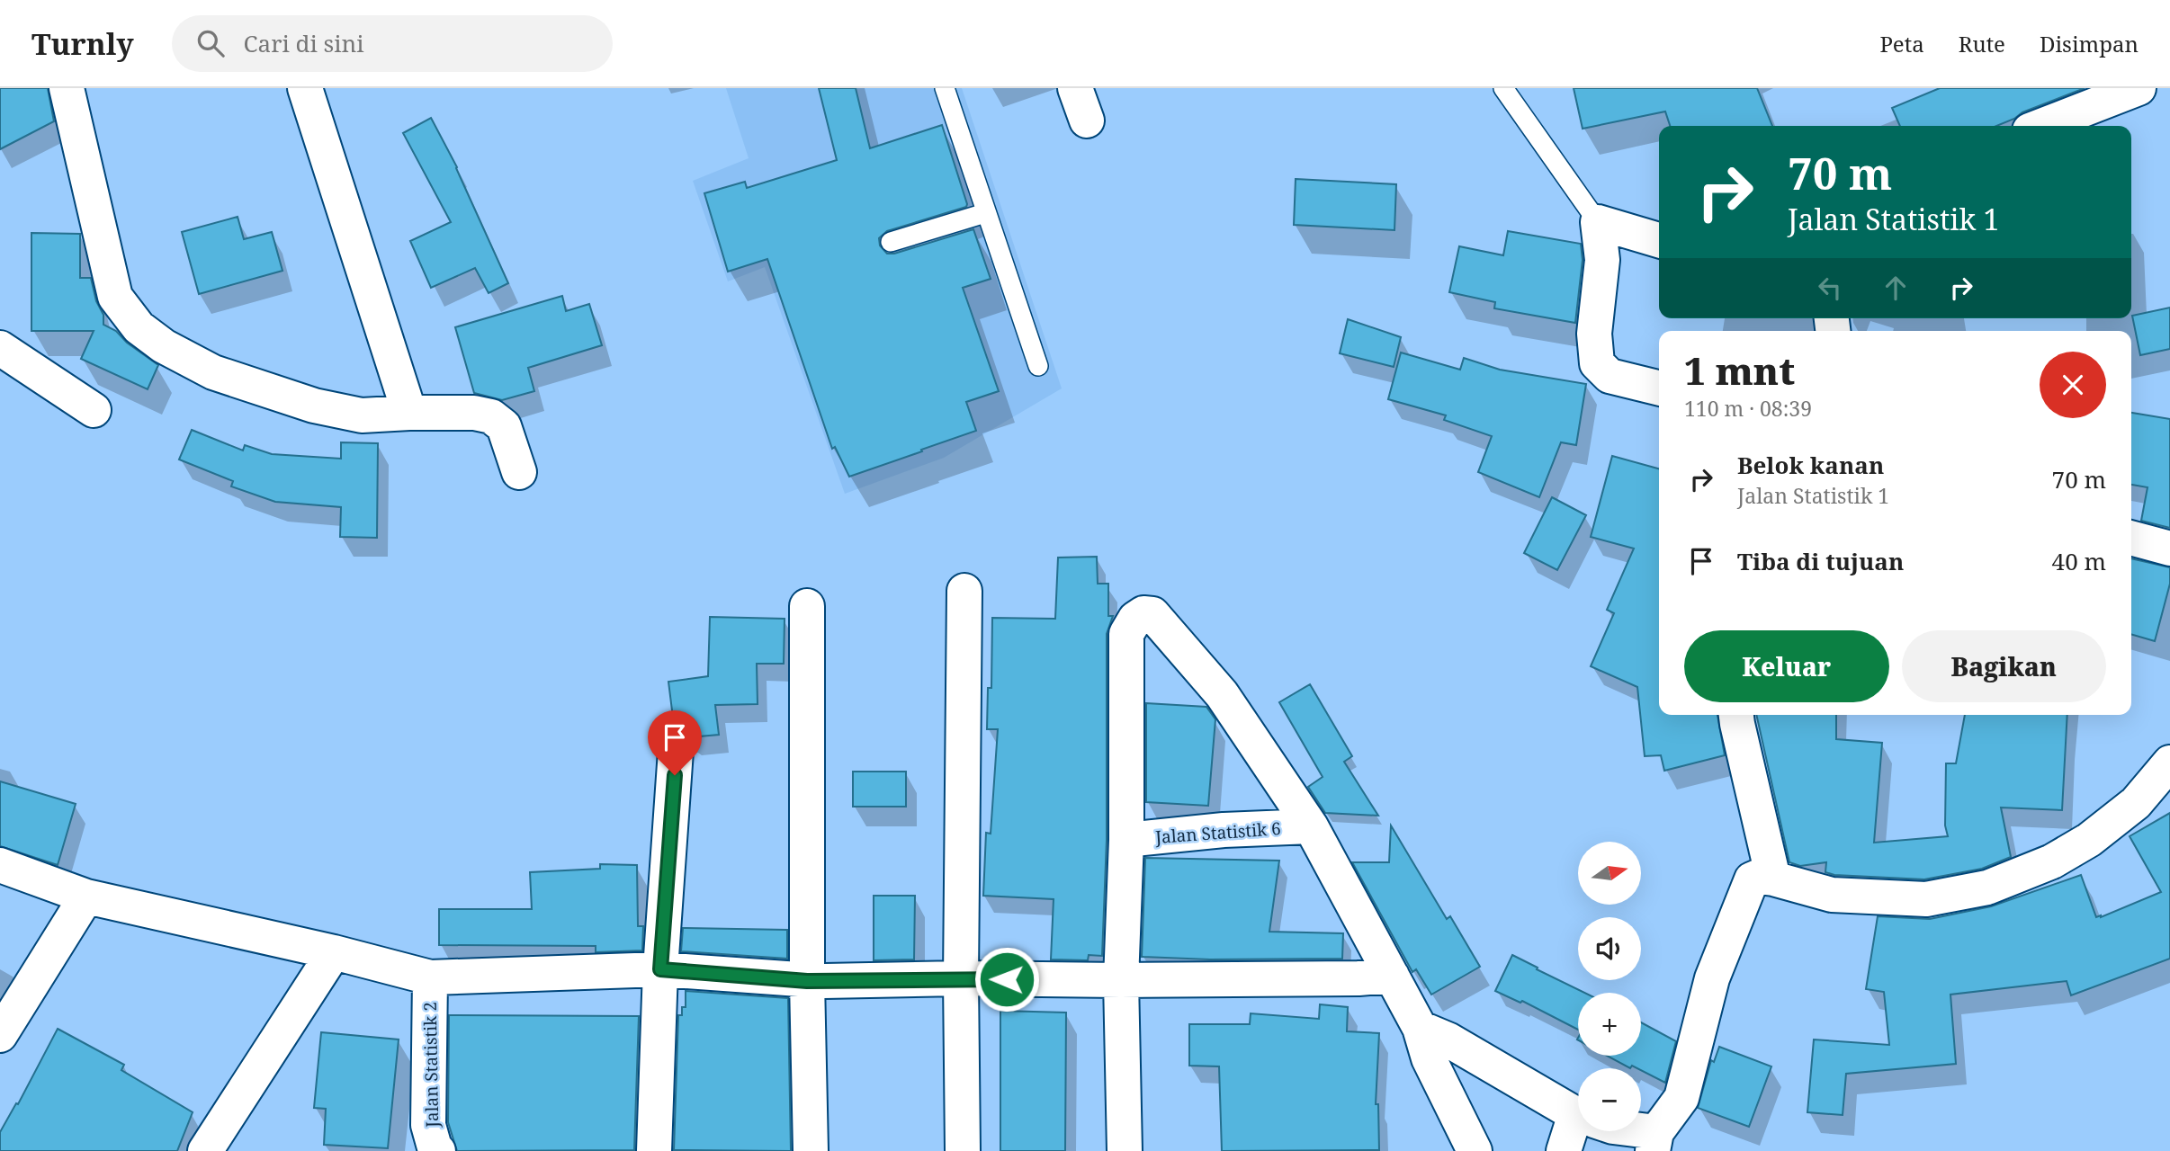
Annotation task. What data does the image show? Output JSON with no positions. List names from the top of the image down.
{
  "streets": {
    "street": ["Jalan Statistik 6", "Jalan Statistik 2"]
  },
  "north": "right",
  "page": {
    "header": "Turnly",
    "search": "Cari di sini",
    "nav": ["Peta", "Rute", "Disimpan"],
    "turn": ["70 m", "Jalan Statistik 1"],
    "heading": ["1 mnt", "110 m · 08:39"],
    "list": [
      {
        "name": "Belok kanan",
        "note": "Jalan Statistik 1",
        "value": "70 m"
      },
      {
        "name": "Tiba di tujuan",
        "value": "40 m"
      }
    ],
    "buttons": ["Keluar", "Bagikan"],
    "map_buttons": ["+", "−"]
  }
}
